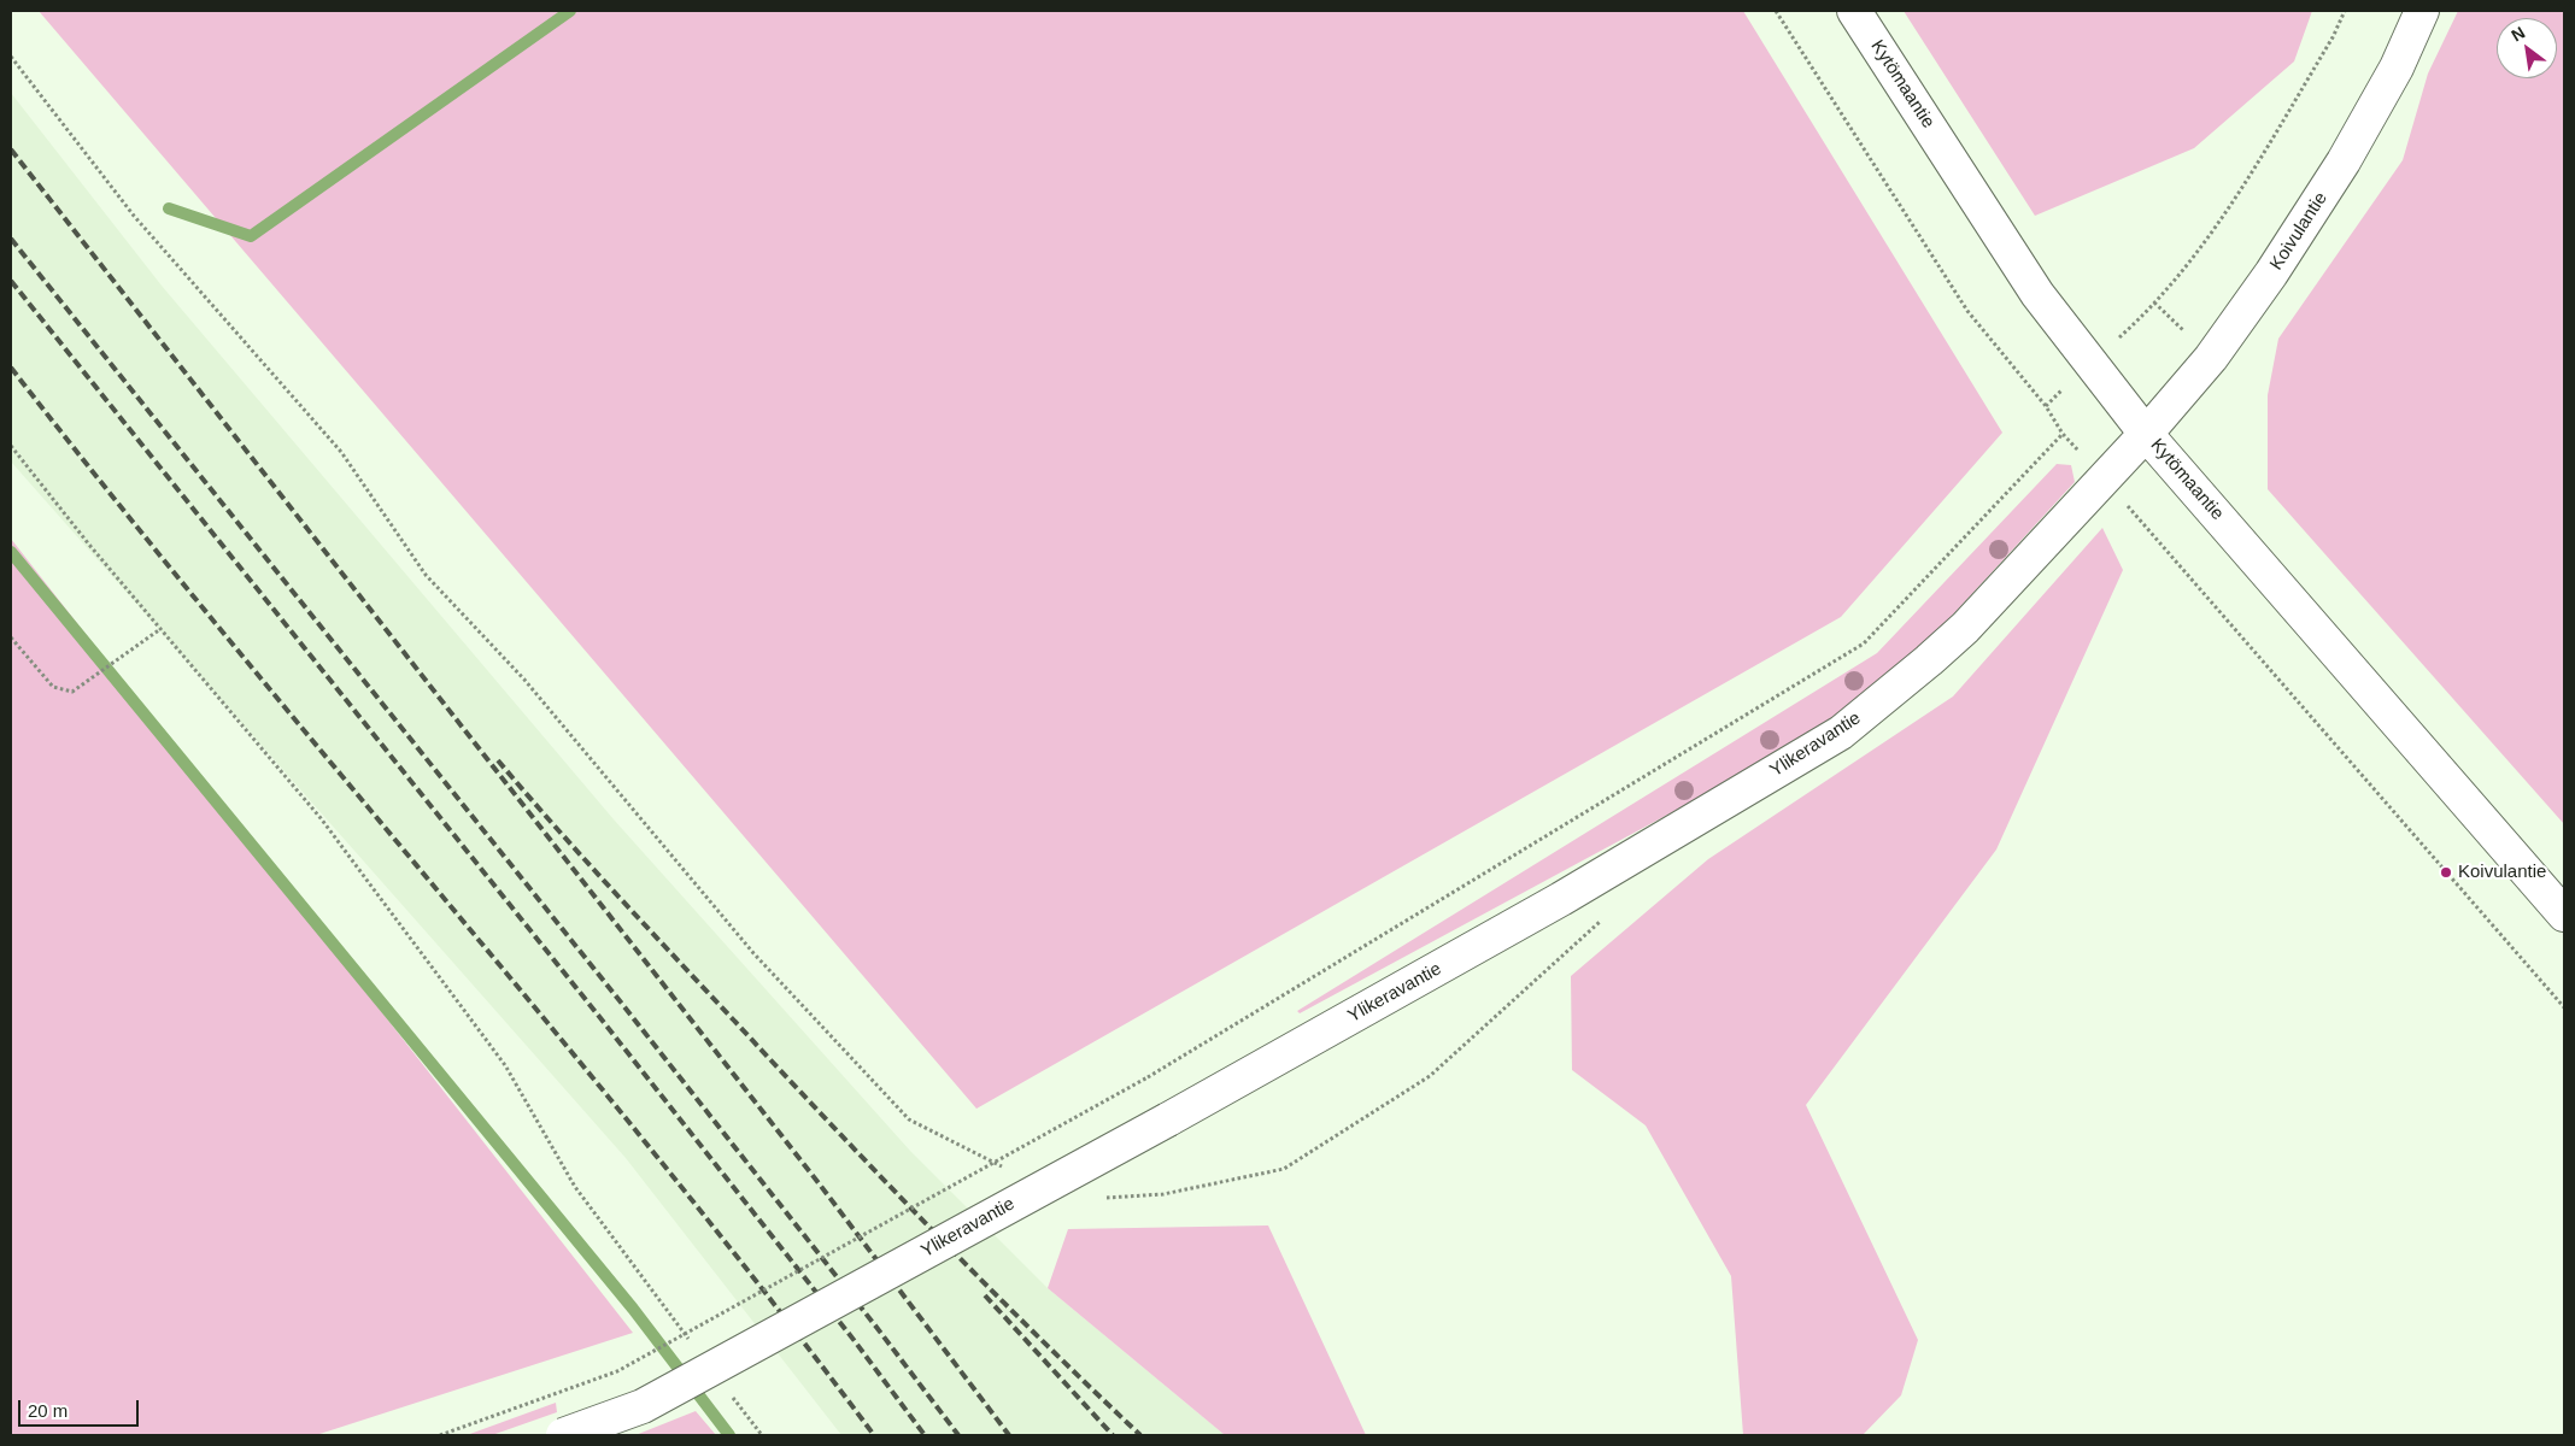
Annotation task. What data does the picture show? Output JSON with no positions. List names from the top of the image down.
{
  "streets": {
    "street": ["Kytömaantie", "Koivulantie", "Ylikeravantie"]
  },
  "crossings": [
    ["Kytömaantie", "Koivulantie"],
    ["Kytömaantie", "Ylikeravantie"],
    ["Koivulantie", "Ylikeravantie"]
  ],
  "places": ["Koivulantie"],
  "scale_bar": "20 m",
  "north": "top left"
}
